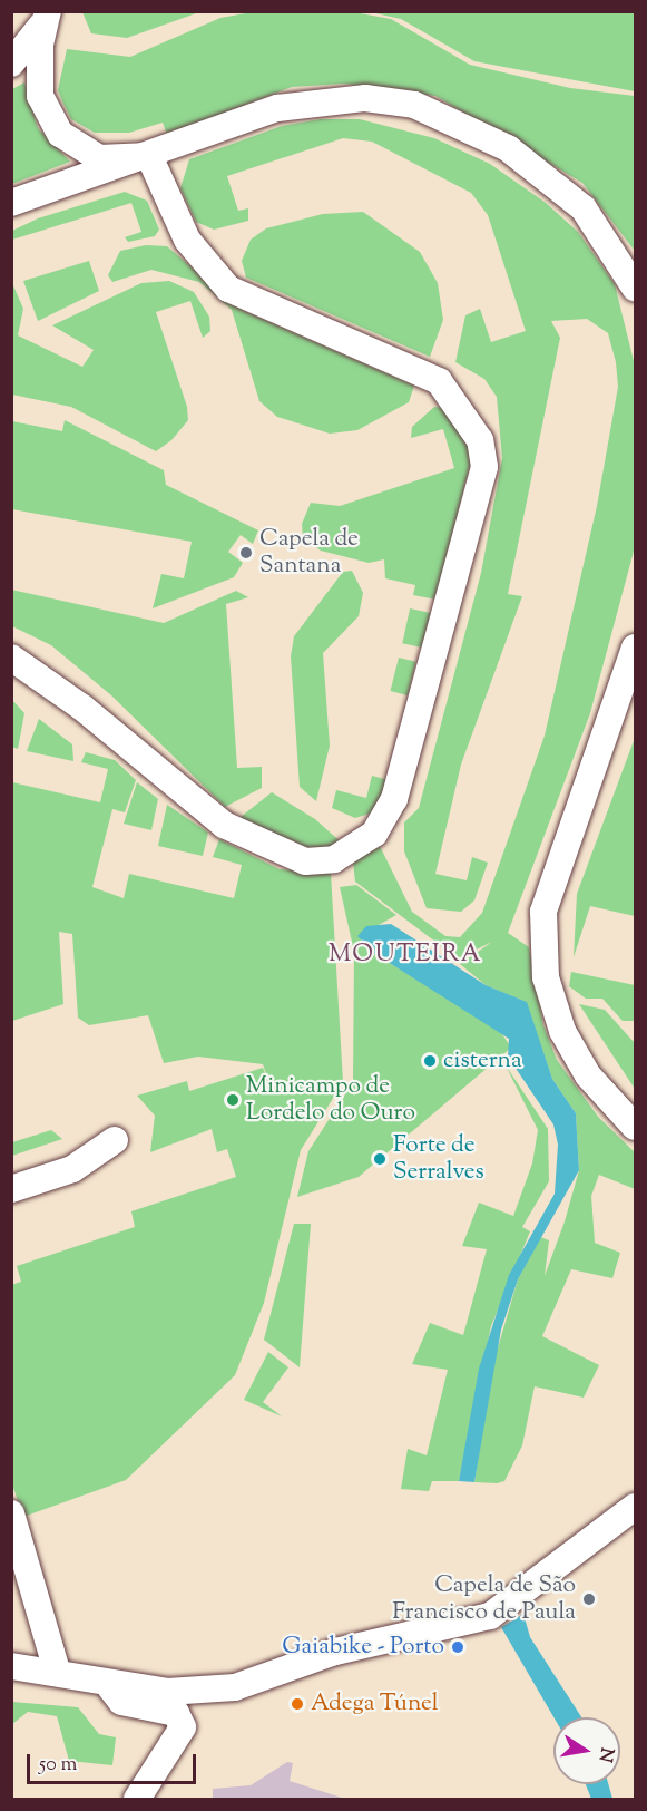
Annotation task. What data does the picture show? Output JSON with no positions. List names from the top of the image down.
{
  "districts": ["MOUTEIRA"],
  "places": [
    "Capela de Santana",
    "cisterna",
    "Minicampo de Lordelo do Ouro",
    "Forte de Serralves",
    "Capela de São Francisco de Paula",
    "Gaiabike - Porto",
    "Adega Túnel"
  ],
  "scale_bar": "50 m",
  "north": "right"
}
